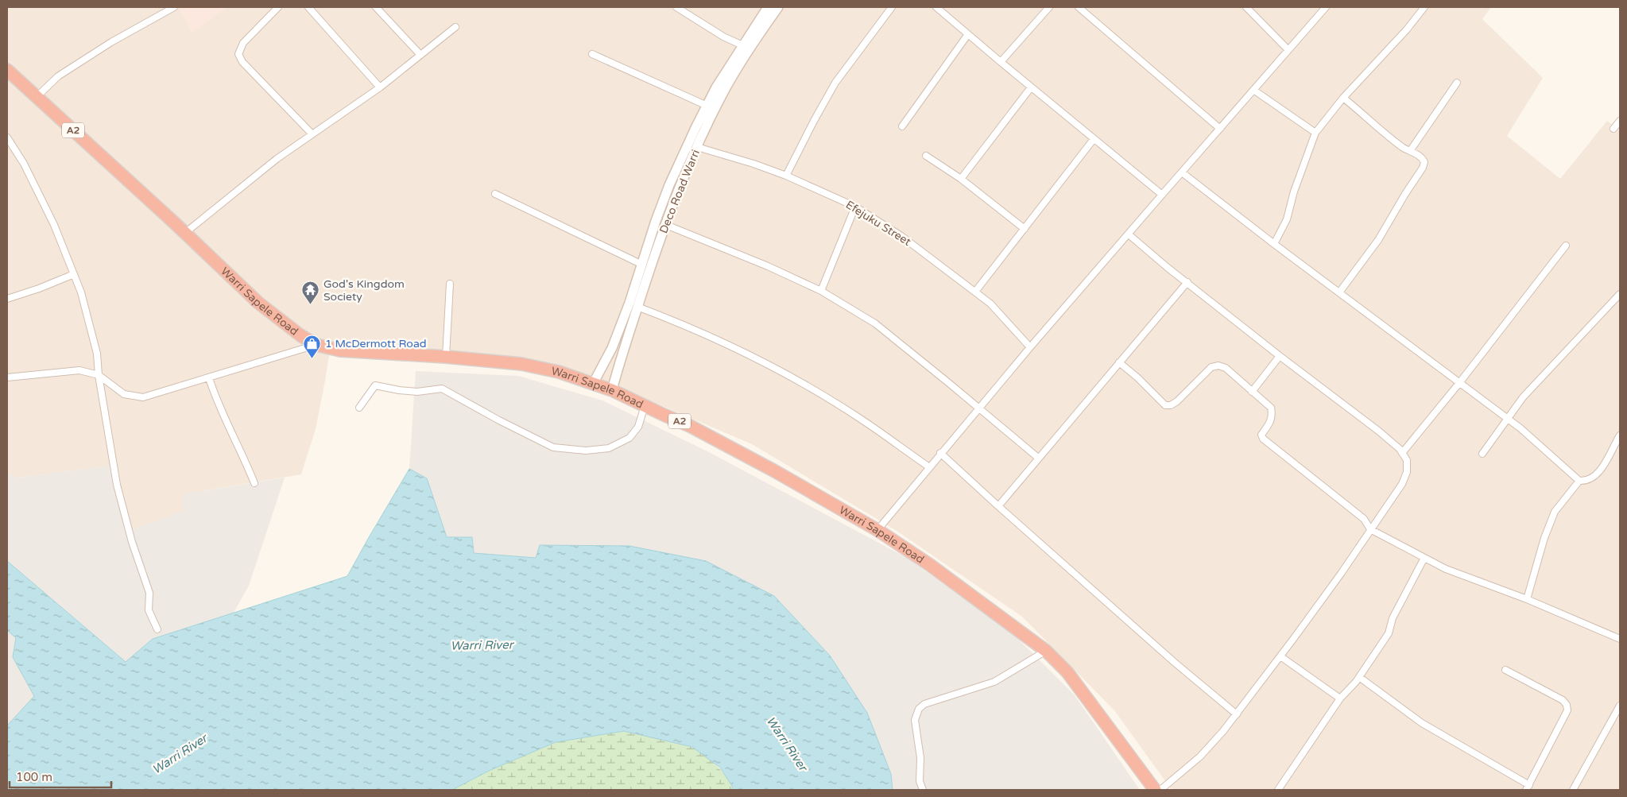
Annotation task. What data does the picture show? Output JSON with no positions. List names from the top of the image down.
{
  "streets": {
    "highway": ["A2", "Warri Sapele Road"],
    "main road": ["Deco Road Warri"],
    "street": ["Efejuku Street"]
  },
  "crossings": [
    ["Deco Road Warri", "Efejuku Street"],
    ["Deco Road Warri", "Warri Sapele Road"]
  ],
  "water": ["Warri River"],
  "places": {
    "temple": ["God's Kingdom Society"],
    "shop": ["1 McDermott Road"]
  },
  "scale_bar": "100 m"
}
